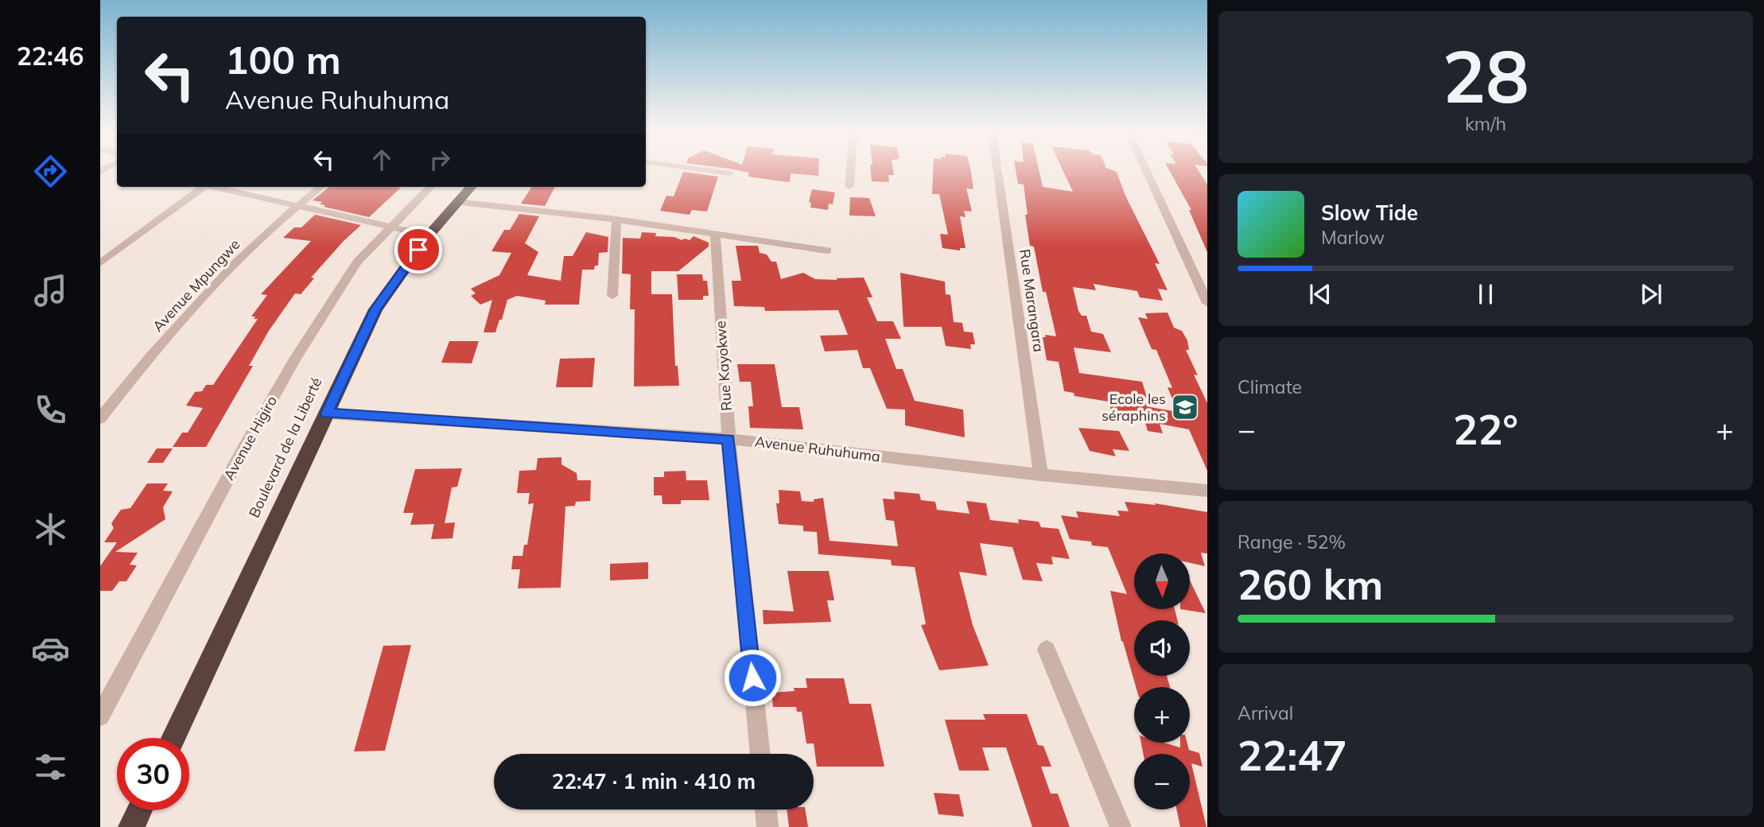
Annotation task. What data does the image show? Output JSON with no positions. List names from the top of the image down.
{
  "streets": {
    "highway": ["Boulevard de la Liberté"],
    "street": [
      "Avenue Mpungwe",
      "Rue Marangara",
      "Rue Kayokwe",
      "Avenue Higiro",
      "Avenue Ruhuhuma"
    ]
  },
  "crossings": [
    ["Rue Marangara", "Avenue Ruhuhuma"],
    ["Rue Kayokwe", "Avenue Ruhuhuma"],
    ["Boulevard de la Liberté", "Avenue Ruhuhuma"]
  ],
  "places": {
    "school or university": ["Ecole les séraphins"]
  },
  "north": "bottom",
  "page": {
    "tabs": "22:46",
    "tile": [
      ["28", "km/h"],
      "Climate",
      ["Range · 52%", "260 km"],
      ["Arrival", "22:47"]
    ],
    "turn": ["100 m", "Avenue Ruhuhuma"],
    "song": ["Slow Tide", "Marlow"],
    "heat": ["−", "22°", "+"],
    "map_buttons": ["+", "−"],
    "limit": "30",
    "trip": "22:47 · 1 min · 410 m"
  }
}
